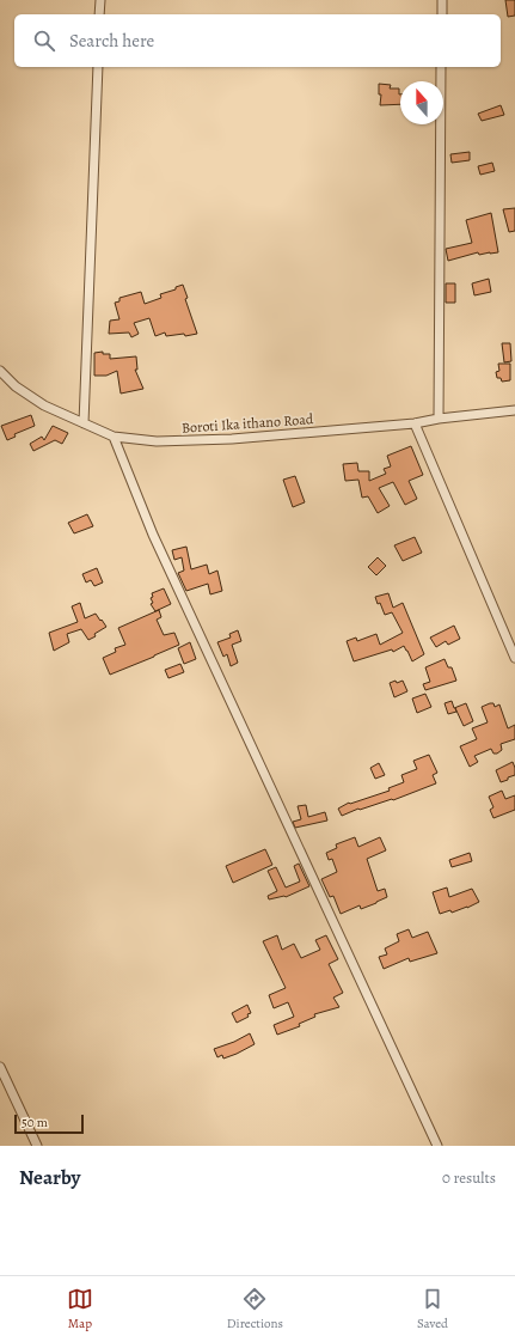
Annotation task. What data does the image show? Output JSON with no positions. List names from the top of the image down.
{
  "streets": {
    "street": ["Boroti Ika ithano Road"]
  },
  "scale_bar": "50 m",
  "north": "top",
  "page": {
    "search": "Search here",
    "scale": "50 m",
    "heading": ["Nearby", "0 results"],
    "nav": ["Map", "Directions", "Saved"]
  }
}
